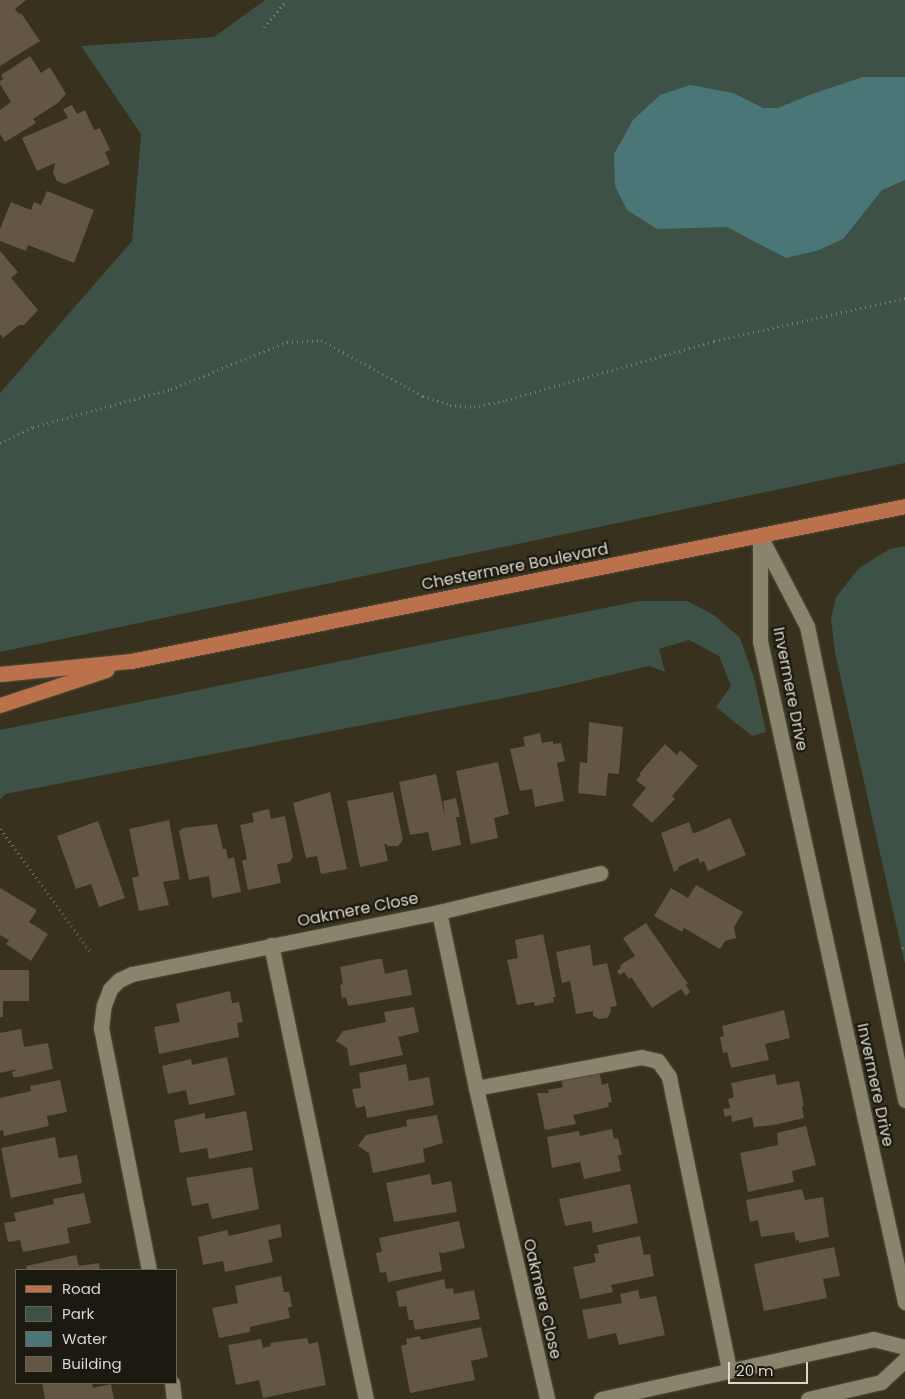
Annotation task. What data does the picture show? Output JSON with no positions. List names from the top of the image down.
{
  "streets": {
    "main road": ["Chestermere Boulevard"],
    "street": ["Invermere Drive", "Oakmere Close"]
  },
  "crossings": [
    ["Chestermere Boulevard", "Invermere Drive"]
  ],
  "legend": [
    "Road",
    "Park",
    "Water",
    "Building"
  ],
  "scale_bar": "20 m"
}
